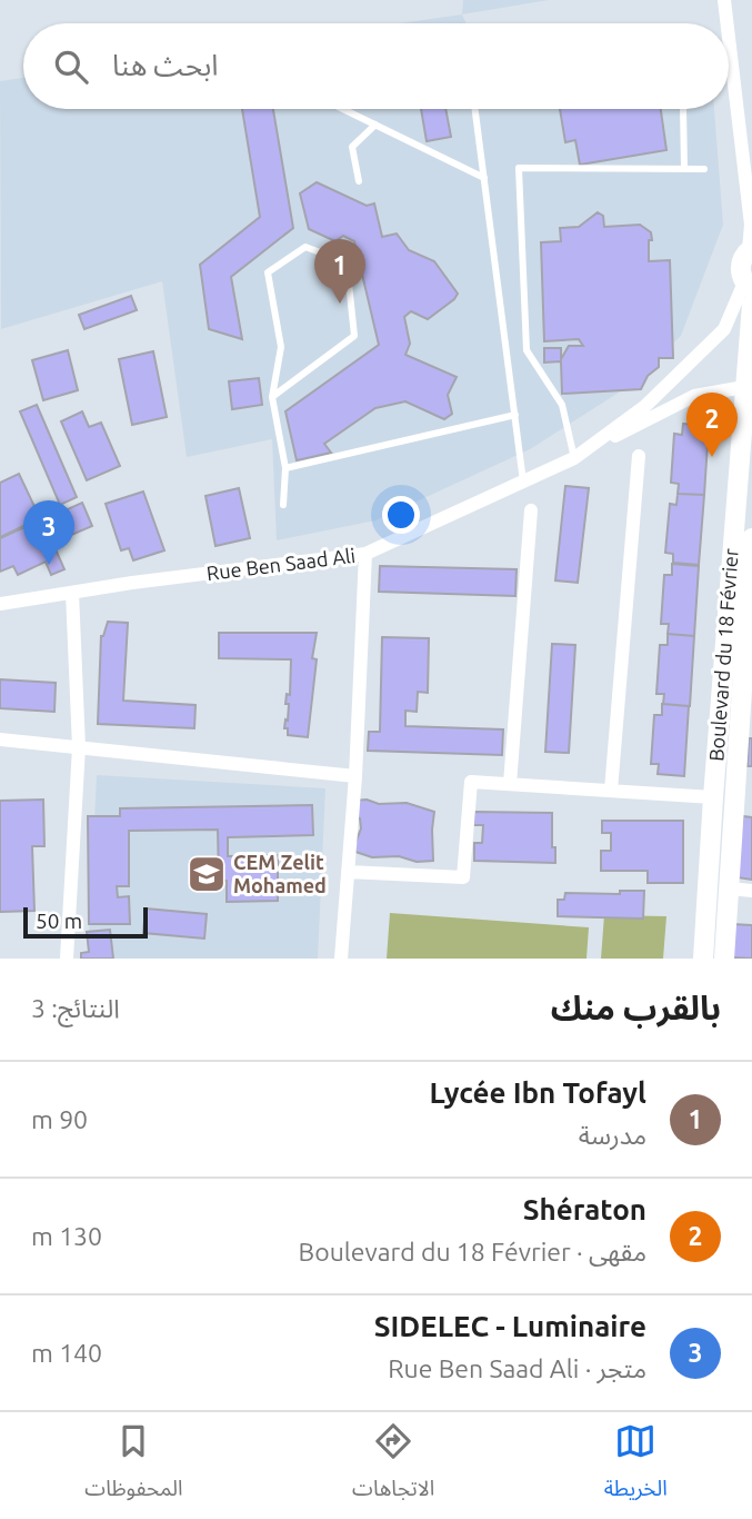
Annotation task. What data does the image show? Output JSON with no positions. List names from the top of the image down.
{
  "streets": {
    "main road": ["Boulevard du 18 Février"],
    "street": ["Rue Ben Saad Ali"]
  },
  "places": {
    "school or university": ["CEM Zelit Mohamed"]
  },
  "scale_bar": "50 m",
  "page": {
    "search": "ابحث هنا",
    "pins": ["1", "2", "3"],
    "scale": "50 m",
    "heading": ["بالقرب منك", "النتائج: 3"],
    "list": [
      {
        "mark": "1",
        "name": "Lycée Ibn Tofayl",
        "note": "مدرسة",
        "value": "90 m"
      },
      {
        "mark": "2",
        "name": "Shératon",
        "note": "مقهى · Boulevard du 18 Février",
        "value": "130 m"
      },
      {
        "mark": "3",
        "name": "SIDELEC - Luminaire",
        "note": "متجر · Rue Ben Saad Ali",
        "value": "140 m"
      }
    ],
    "nav": ["الخريطة", "الاتجاهات", "المحفوظات"]
  }
}
